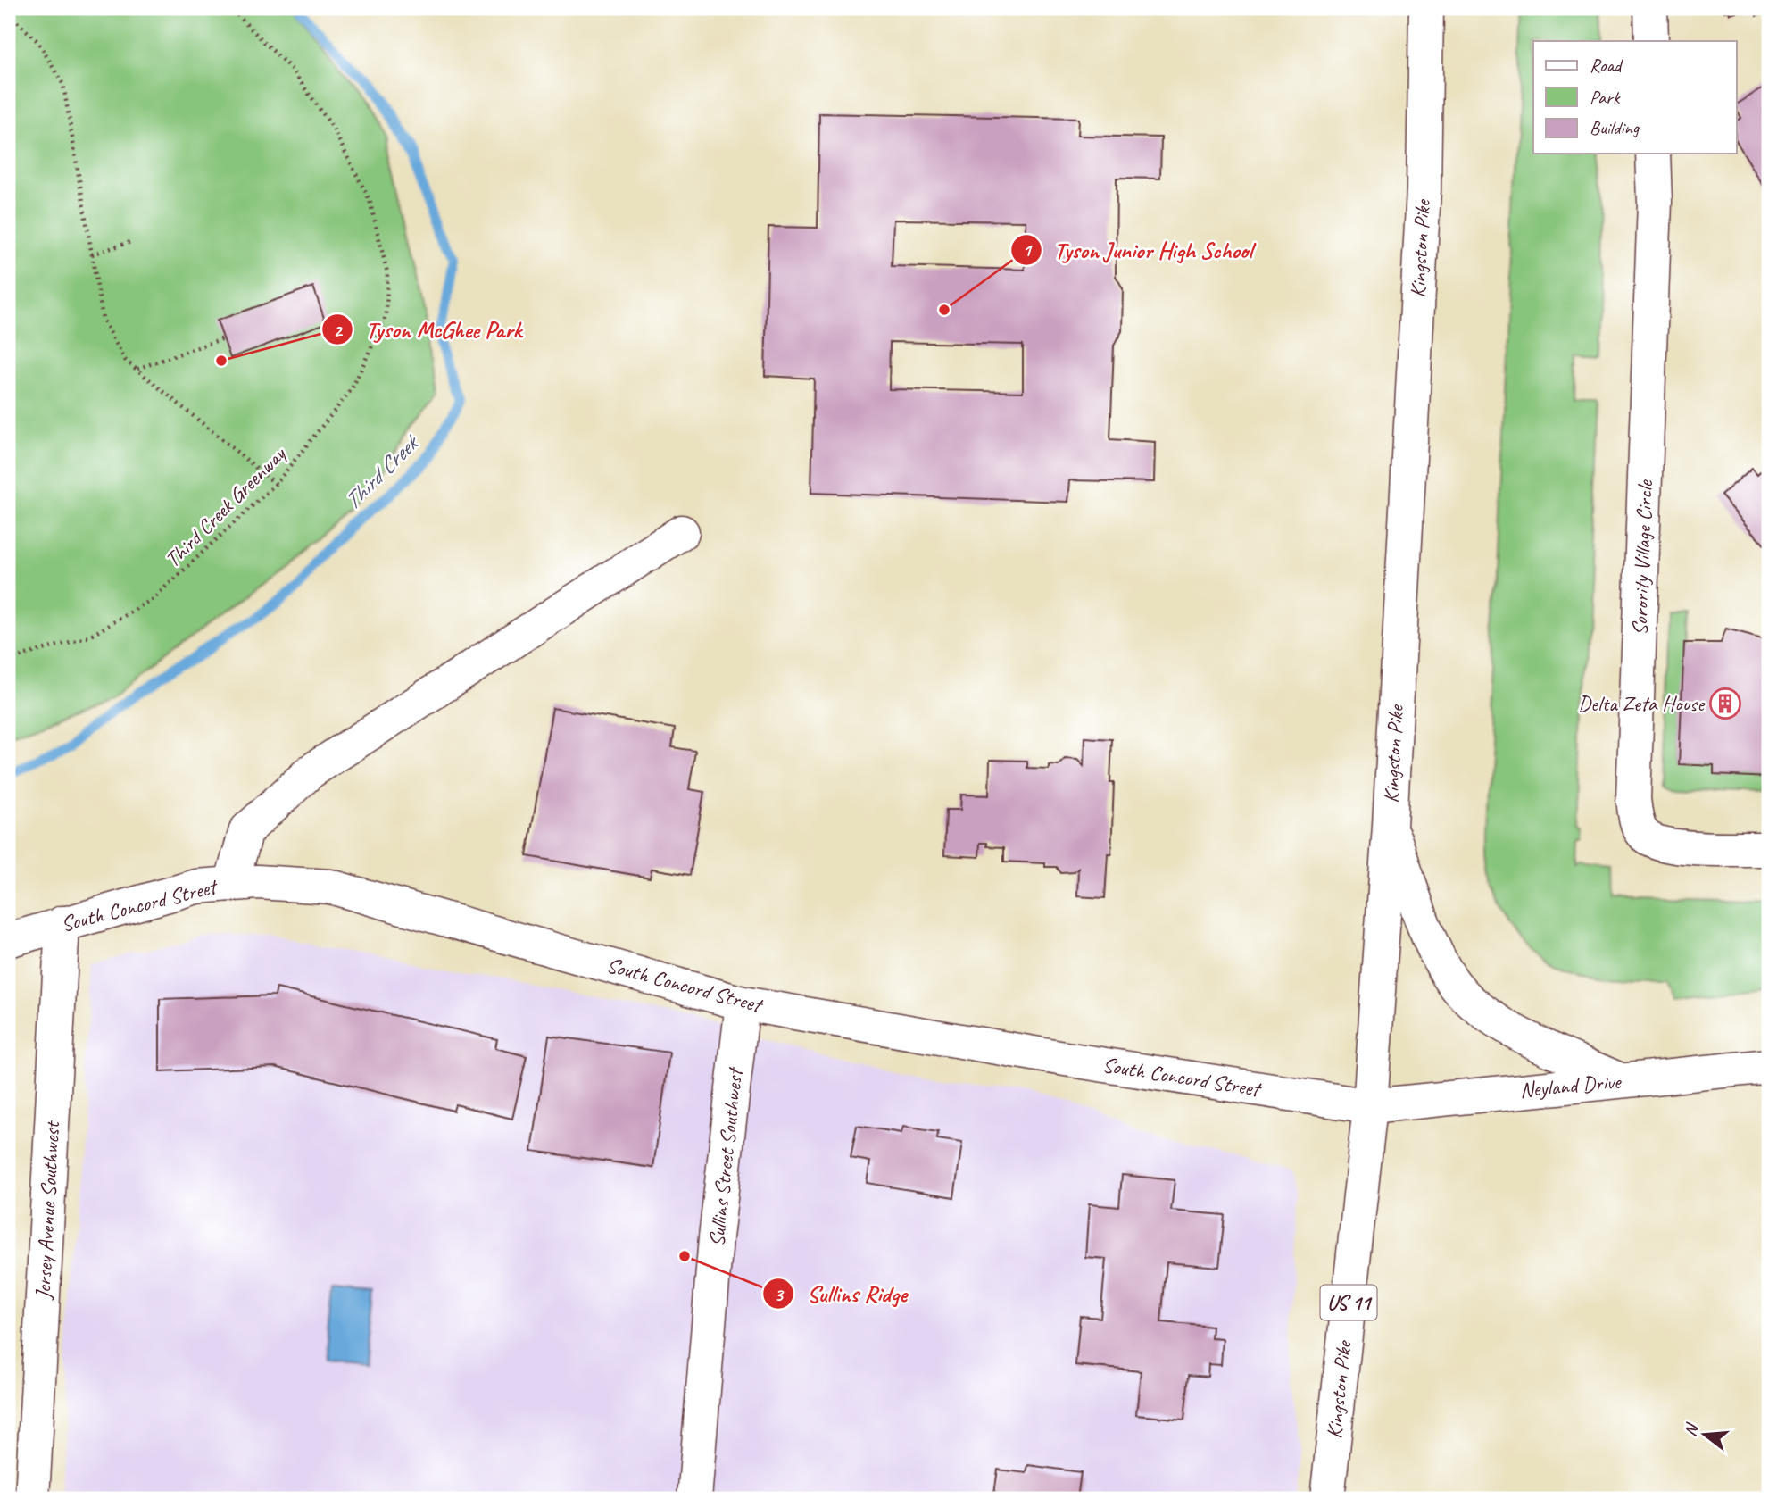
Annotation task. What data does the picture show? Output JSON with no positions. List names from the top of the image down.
{
  "streets": {
    "street": [
      "Kingston Pike",
      "Sorority Village Circle",
      "South Concord Street",
      "Neyland Drive",
      "Sullins Street Southwest",
      "Jersey Avenue Southwest",
      "US 11"
    ],
    "path": ["Third Creek Greenway"]
  },
  "crossings": [
    ["Kingston Pike", "South Concord Street"],
    ["Kingston Pike", "Neyland Drive"],
    ["South Concord Street", "Neyland Drive"],
    ["South Concord Street", "Sullins Street Southwest"],
    ["South Concord Street", "Jersey Avenue Southwest"]
  ],
  "water": ["Third Creek"],
  "places": {
    "other": ["Tyson Junior High School", "Tyson McGhee Park", "Sullins Ridge"],
    "building": ["Delta Zeta House"]
  },
  "legend": ["Road", "Park", "Building"],
  "north": "left"
}
